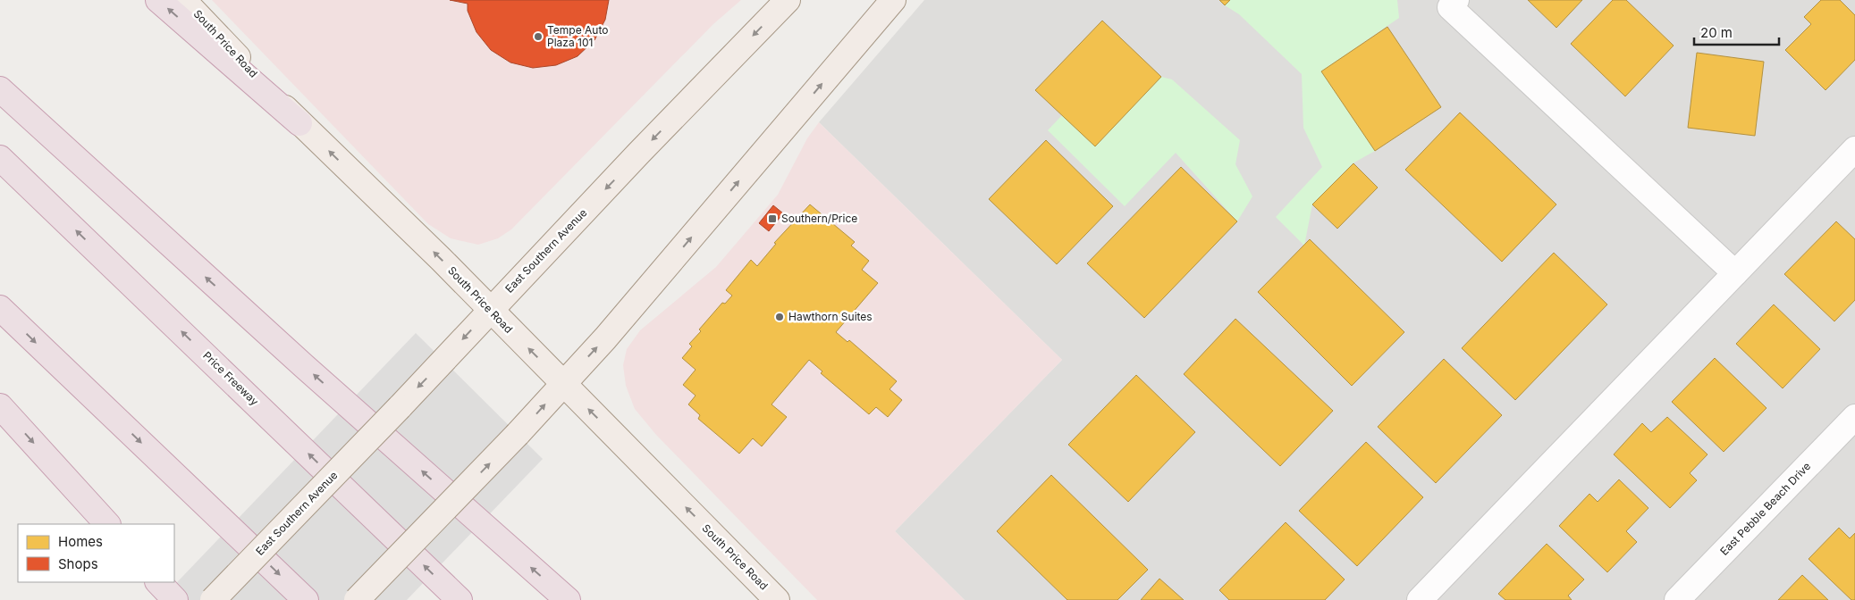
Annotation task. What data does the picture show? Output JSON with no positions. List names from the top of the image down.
{
  "streets": {
    "highway": ["Price Freeway"],
    "main road": ["South Price Road", "East Southern Avenue"],
    "street": ["East Pebble Beach Drive"]
  },
  "crossings": [
    ["South Price Road", "East Southern Avenue"]
  ],
  "one_way": ["South Price Road"],
  "places": {
    "other": ["Tempe Auto Plaza 101", "Hawthorn Suites"],
    "transit": ["Southern/Price"]
  },
  "legend": ["Homes", "Shops"],
  "scale_bar": "20 m"
}
